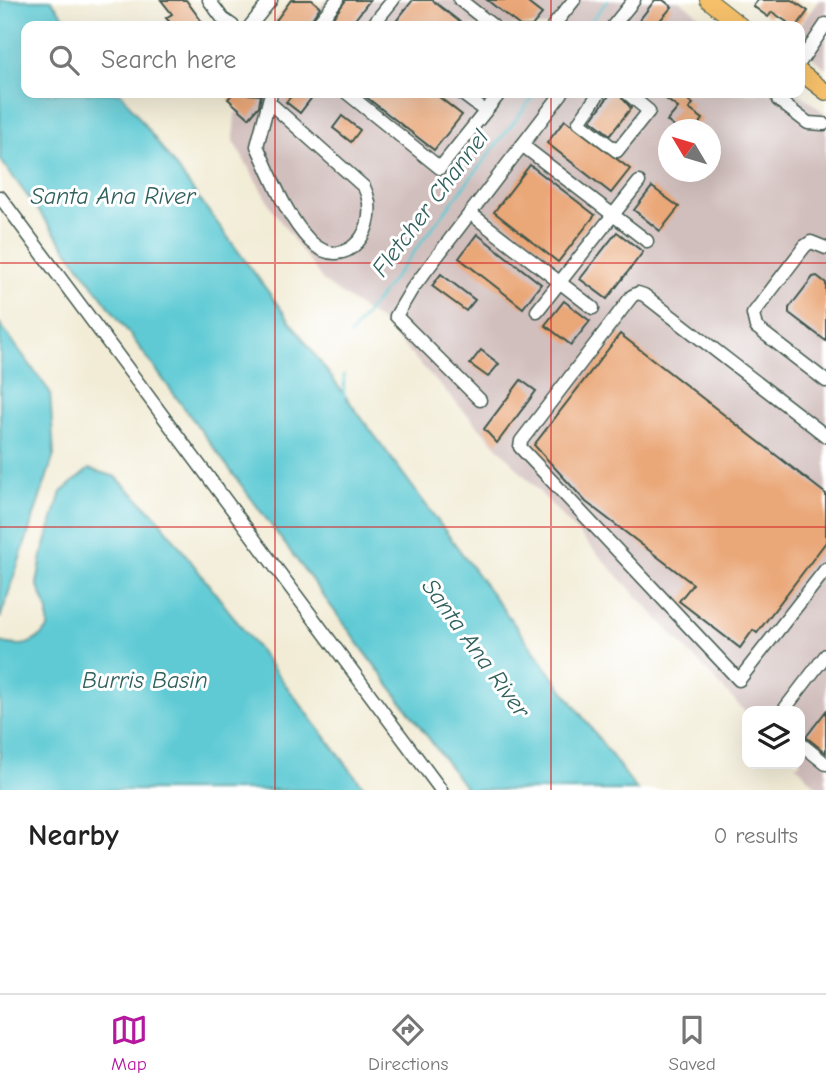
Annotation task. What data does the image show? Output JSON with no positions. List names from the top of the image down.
{
  "water": ["Santa Ana River", "Fletcher Channel", "Burris Basin"],
  "north": "top left",
  "page": {
    "search": "Search here",
    "heading": ["Nearby", "0 results"],
    "nav": ["Map", "Directions", "Saved"]
  }
}
